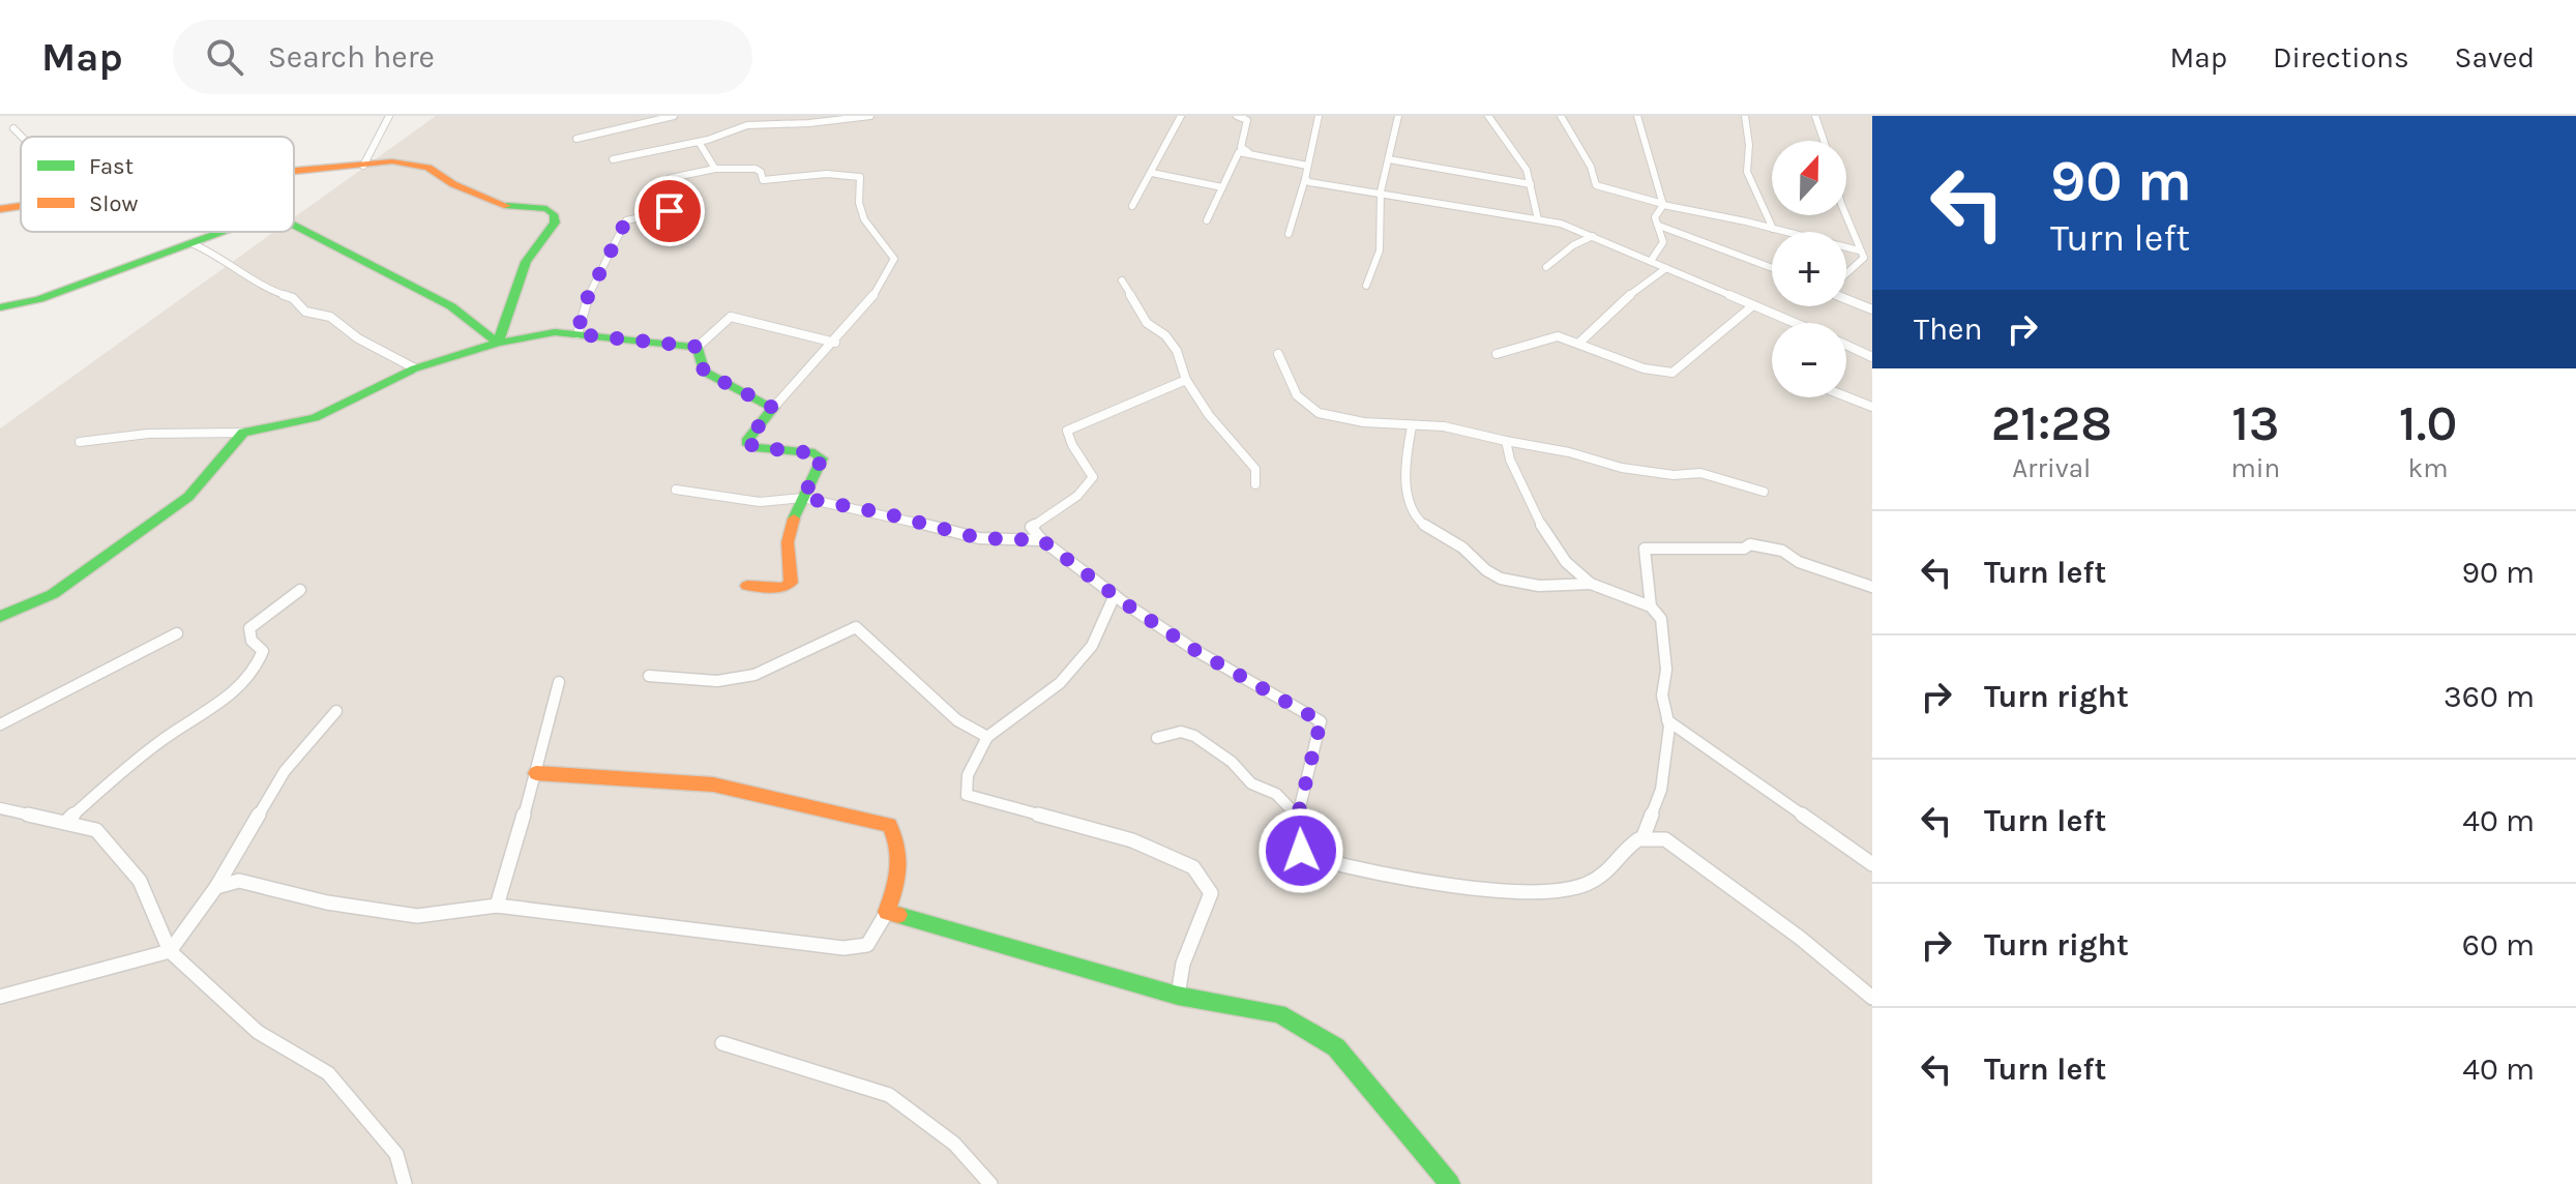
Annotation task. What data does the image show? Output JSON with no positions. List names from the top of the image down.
{
  "legend": ["Fast", "Slow"],
  "north": "top",
  "page": {
    "header": "Map",
    "search": "Search here",
    "nav": ["Map", "Directions", "Saved"],
    "turn": ["90 m", "Turn left"],
    "map_buttons": ["+", "−"],
    "then": "Then",
    "eta": [
      "21:28",
      "Arrival",
      "13",
      "min",
      "1.0",
      "km"
    ],
    "list": [
      {
        "name": "Turn left",
        "value": "90 m"
      },
      {
        "name": "Turn right",
        "value": "360 m"
      },
      {
        "name": "Turn left",
        "value": "40 m"
      },
      {
        "name": "Turn right",
        "value": "60 m"
      },
      {
        "name": "Turn left",
        "value": "40 m"
      }
    ]
  }
}
